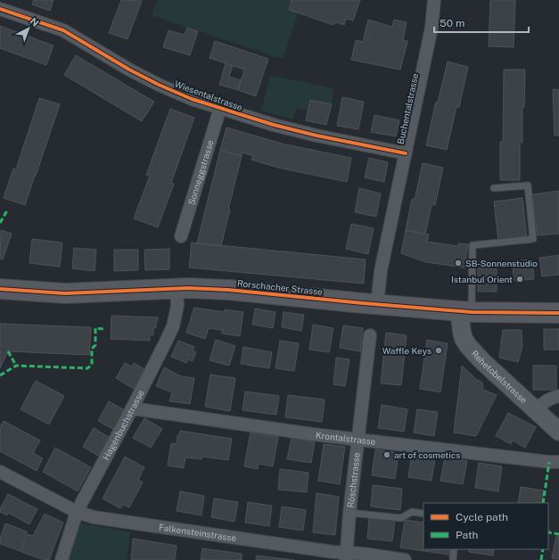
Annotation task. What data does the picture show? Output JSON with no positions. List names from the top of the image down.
{
  "streets": {
    "main road": ["Rorschacher Strasse"],
    "street": [
      "Wiesentalstrasse",
      "Buchentalstrasse",
      "Sonneggstrasse",
      "Rehetobelstrasse",
      "Hagenbuchstrasse",
      "Krontalstrasse",
      "Röschstrasse",
      "Falkensteinstrasse"
    ]
  },
  "crossings": [
    ["Wiesentalstrasse", "Buchentalstrasse"],
    ["Wiesentalstrasse", "Sonneggstrasse"],
    ["Buchentalstrasse", "Rorschacher Strasse"],
    ["Rorschacher Strasse", "Rehetobelstrasse"],
    ["Rorschacher Strasse", "Hagenbuchstrasse"],
    ["Hagenbuchstrasse", "Krontalstrasse"],
    ["Hagenbuchstrasse", "Falkensteinstrasse"],
    ["Krontalstrasse", "Röschstrasse"],
    ["Röschstrasse", "Falkensteinstrasse"]
  ],
  "places": [
    "SB-Sonnenstudio",
    "Istanbul Orient",
    "Waffle Keys",
    "art of cosmetics"
  ],
  "legend": ["Cycle path", "Path"],
  "scale_bar": "50 m",
  "north": "top right"
}
